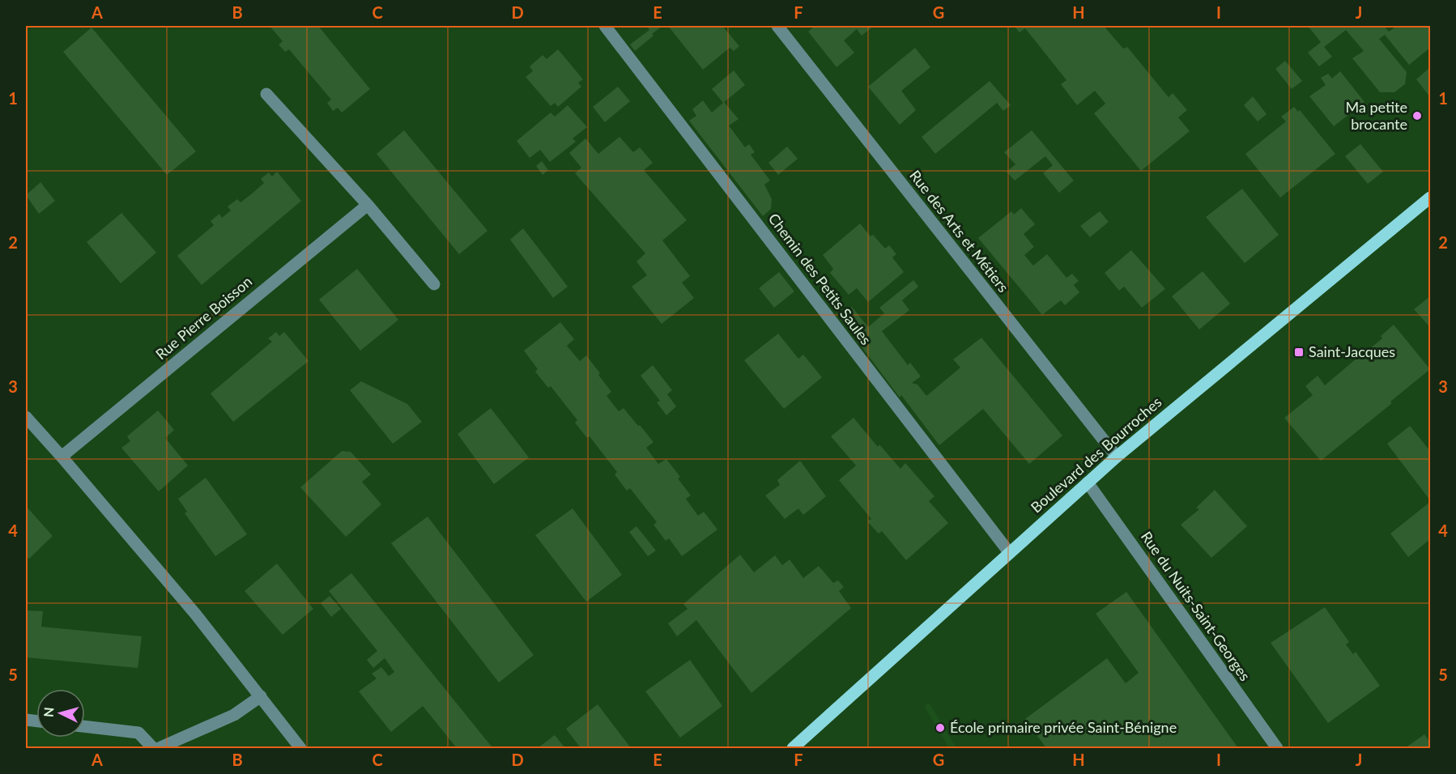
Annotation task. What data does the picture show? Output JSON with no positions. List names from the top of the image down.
{
  "streets": {
    "main road": ["Boulevard des Bourroches"],
    "street": [
      "Rue des Arts et Métiers",
      "Chemin des Petits Saules",
      "Rue Pierre Boisson",
      "Rue du Nuits-Saint-Georges"
    ]
  },
  "crossings": [
    ["Rue des Arts et Métiers", "Boulevard des Bourroches"],
    ["Chemin des Petits Saules", "Boulevard des Bourroches"],
    ["Boulevard des Bourroches", "Rue du Nuits-Saint-Georges"]
  ],
  "places": {
    "other": ["Ma petite brocante", "École primaire privée Saint-Bénigne"],
    "transit": ["Saint-Jacques"]
  },
  "north": "left",
  "grid": {
    "columns": [
      "A",
      "B",
      "C",
      "D",
      "E",
      "F",
      "G",
      "H",
      "I",
      "J"
    ],
    "rows": [
      "1",
      "2",
      "3",
      "4",
      "5"
    ]
  }
}
